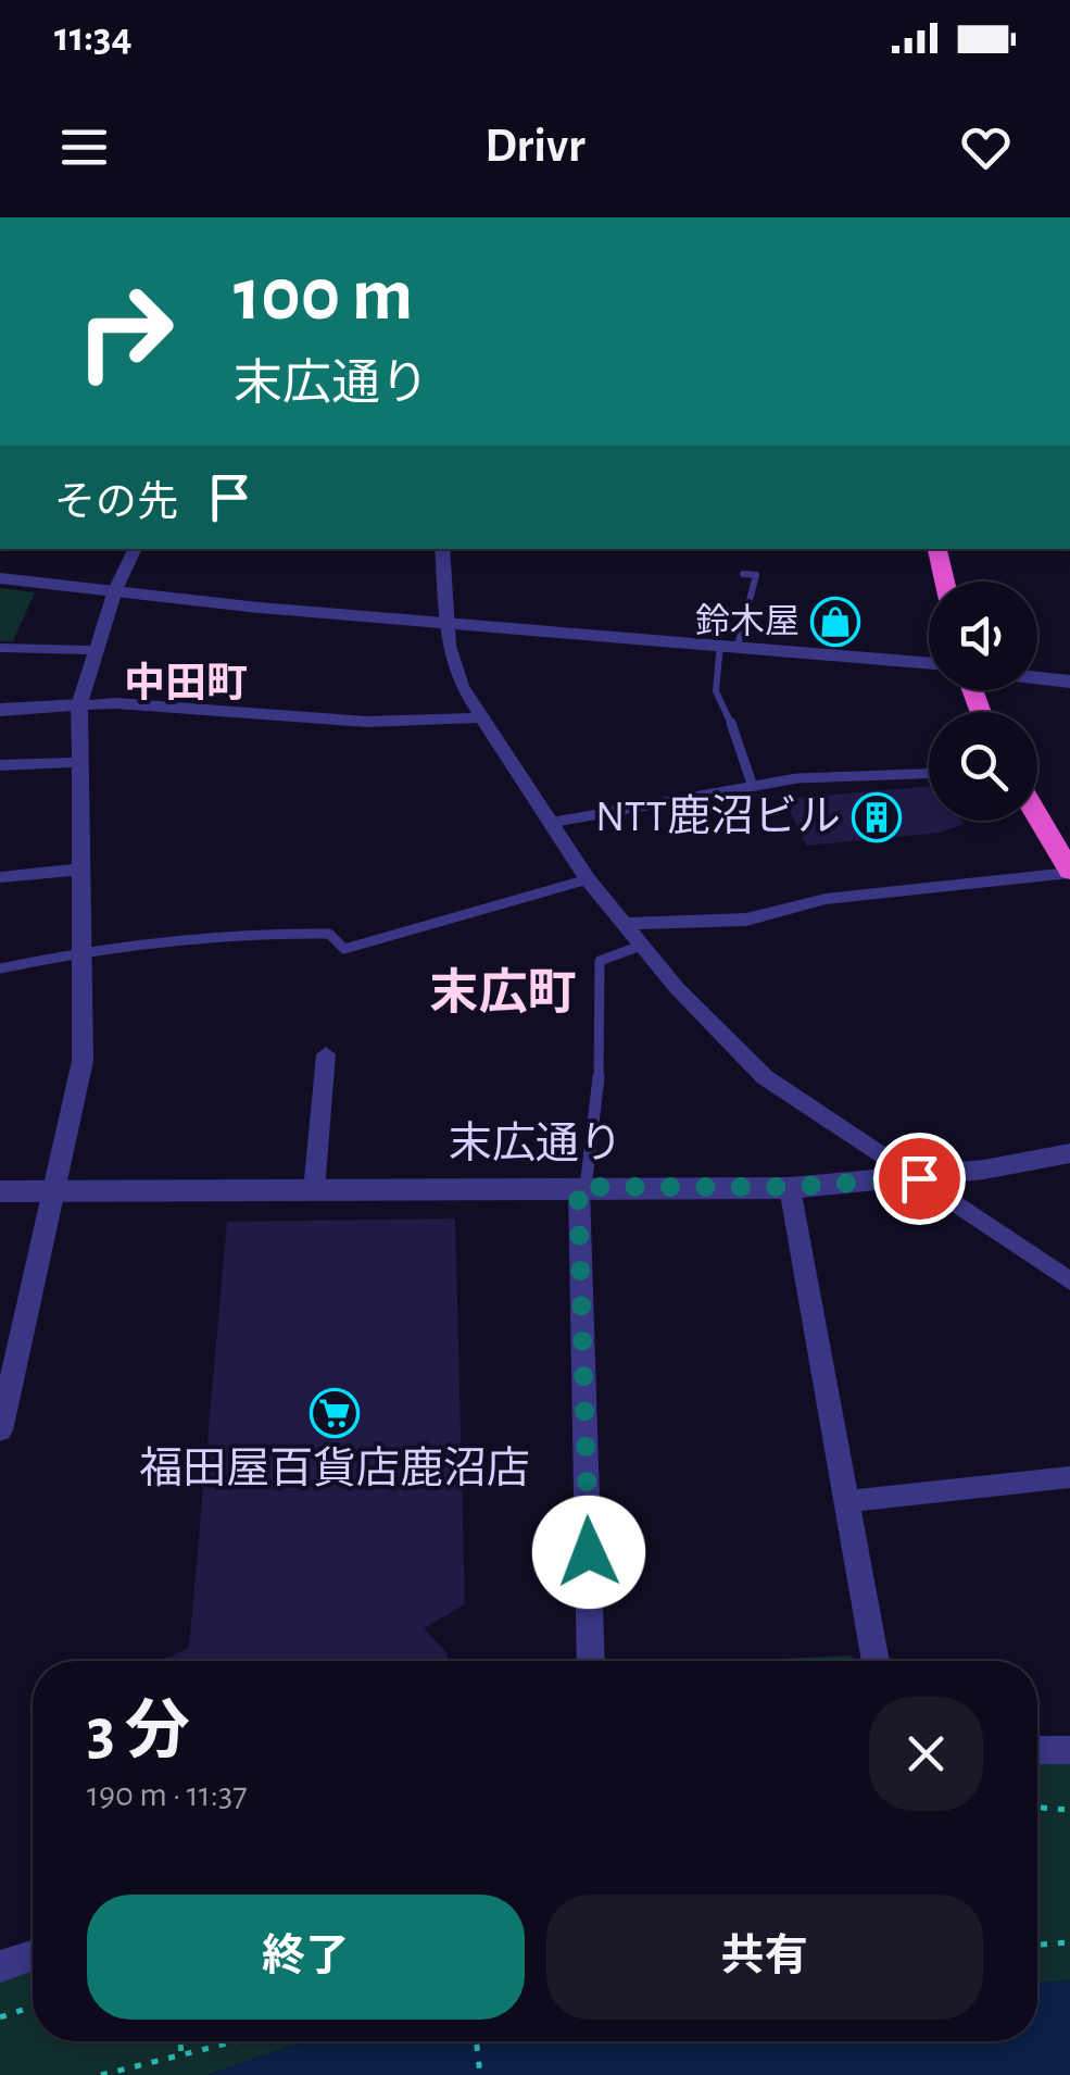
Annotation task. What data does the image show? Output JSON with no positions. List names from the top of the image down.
{
  "streets": {
    "street": ["末広通り"]
  },
  "districts": ["中田町", "末広町"],
  "places": {
    "shop": ["鈴木屋"],
    "building": ["NTT鹿沼ビル"],
    "supermarket": ["福田屋百貨店鹿沼店"]
  },
  "page": {
    "status": "11:34",
    "header": "Drivr",
    "turn": ["100 m", "末広通り"],
    "then": "その先",
    "heading": ["3 分", "190 m · 11:37"],
    "buttons": ["終了", "共有"]
  }
}
